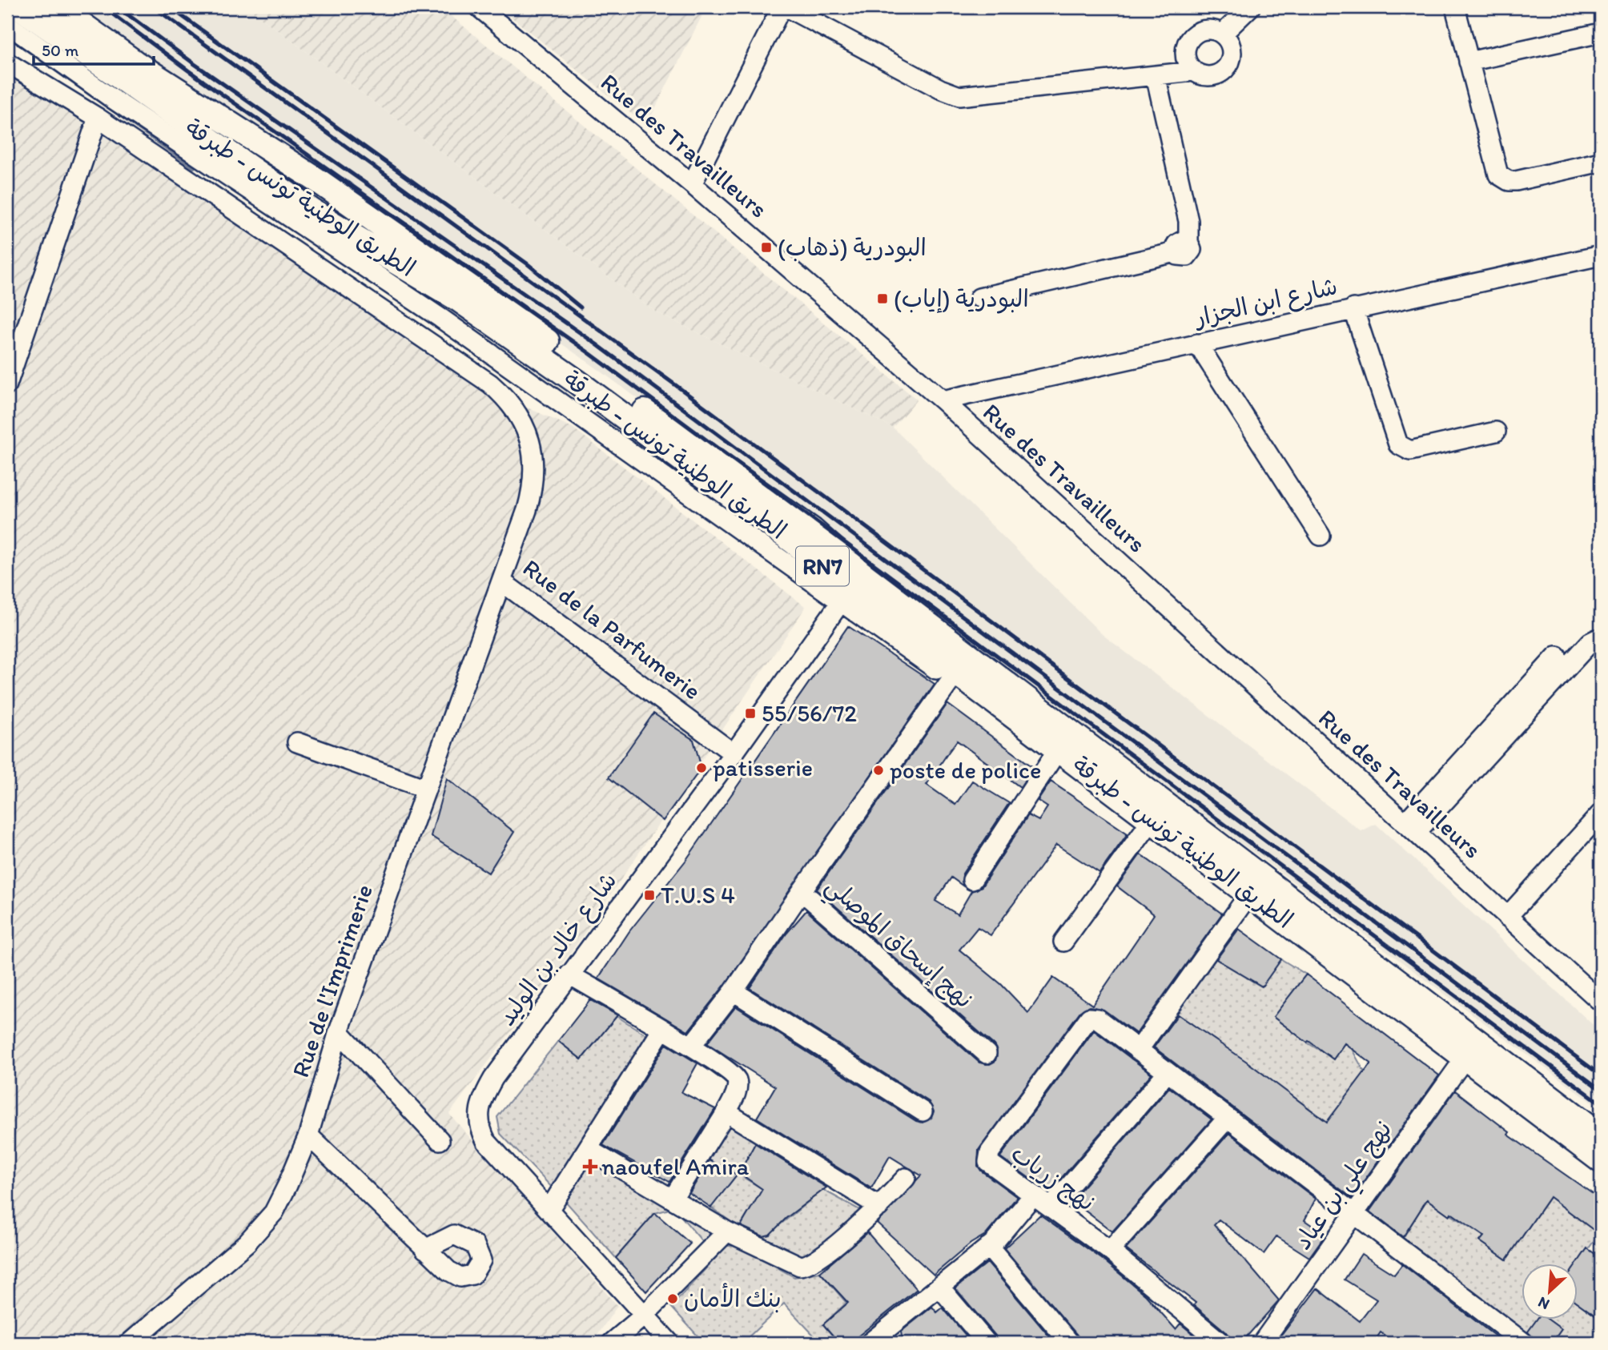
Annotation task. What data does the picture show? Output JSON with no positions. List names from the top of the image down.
{
  "streets": {
    "main road": ["الطريق الوطنية تونس - طبرقة", "RN7"],
    "street": [
      "Rue des Travailleurs",
      "شارع ابن الجزار",
      "Rue de la Parfumerie",
      "نهج إسحاق الموصلي",
      "شارع خالد بن الوليد",
      "Rue de l'Imprimerie",
      "نهج زرياب",
      "نهج علي بن عياد"
    ]
  },
  "crossings": [
    ["Rue des Travailleurs", "شارع ابن الجزار"],
    ["الطريق الوطنية تونس - طبرقة", "نهج إسحاق الموصلي"],
    ["الطريق الوطنية تونس - طبرقة", "شارع خالد بن الوليد"],
    ["الطريق الوطنية تونس - طبرقة", "نهج علي بن عياد"],
    ["Rue de la Parfumerie", "شارع خالد بن الوليد"],
    ["Rue de la Parfumerie", "Rue de l'Imprimerie"]
  ],
  "places": {
    "transit": [
      "البودرية (ذهاب)",
      "البودرية (إياب)",
      "55/56/72",
      "T.U.S 4"
    ],
    "other": ["patisserie", "poste de police", "بنك الأمان"],
    "health": ["naoufel Amira"]
  },
  "scale_bar": "50 m",
  "north": "bottom left"
}
